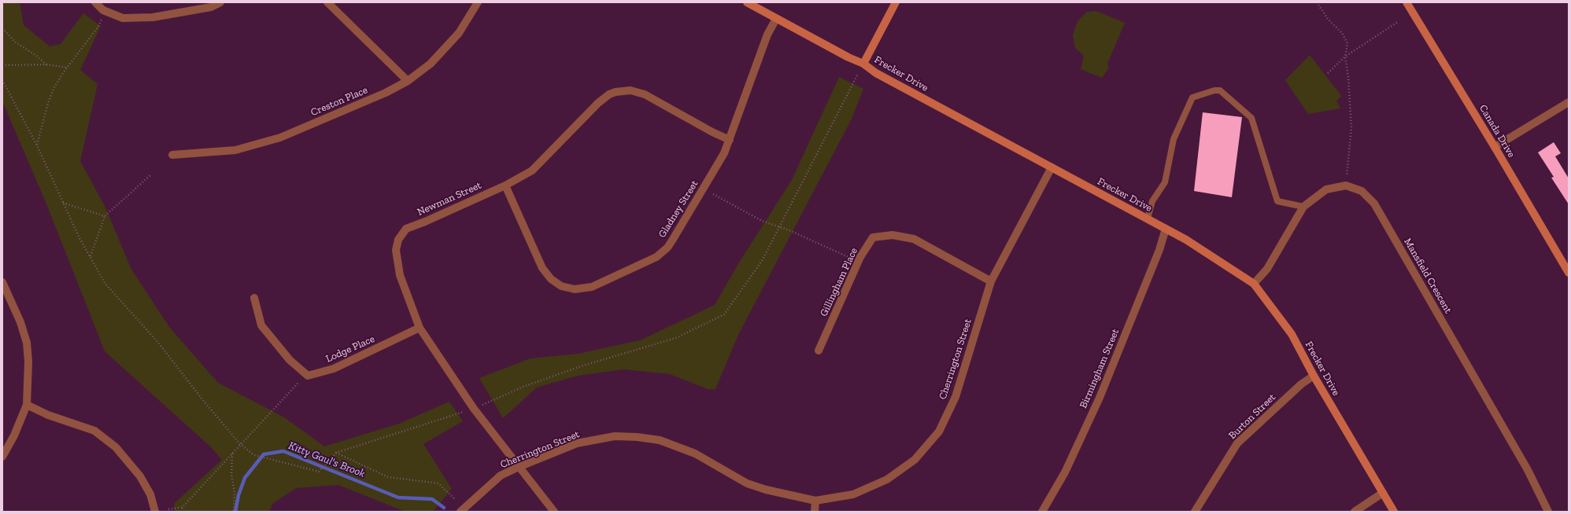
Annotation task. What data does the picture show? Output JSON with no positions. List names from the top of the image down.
{
  "streets": {
    "street": [
      "Frecker Drive",
      "Creston Place",
      "Canada Drive",
      "Newman Street",
      "Gladney Street",
      "Mansfield Crescent",
      "Gillingham Place",
      "Lodge Place",
      "Cherrington Street",
      "Birmingham Street",
      "Burton Street"
    ]
  },
  "crossings": [
    ["Frecker Drive", "Gladney Street"],
    ["Frecker Drive", "Mansfield Crescent"],
    ["Frecker Drive", "Cherrington Street"],
    ["Frecker Drive", "Birmingham Street"],
    ["Frecker Drive", "Burton Street"],
    ["Newman Street", "Gladney Street"],
    ["Newman Street", "Lodge Place"],
    ["Newman Street", "Cherrington Street"],
    ["Gillingham Place", "Cherrington Street"]
  ],
  "water": ["Kitty Gaul's Brook"]
}
